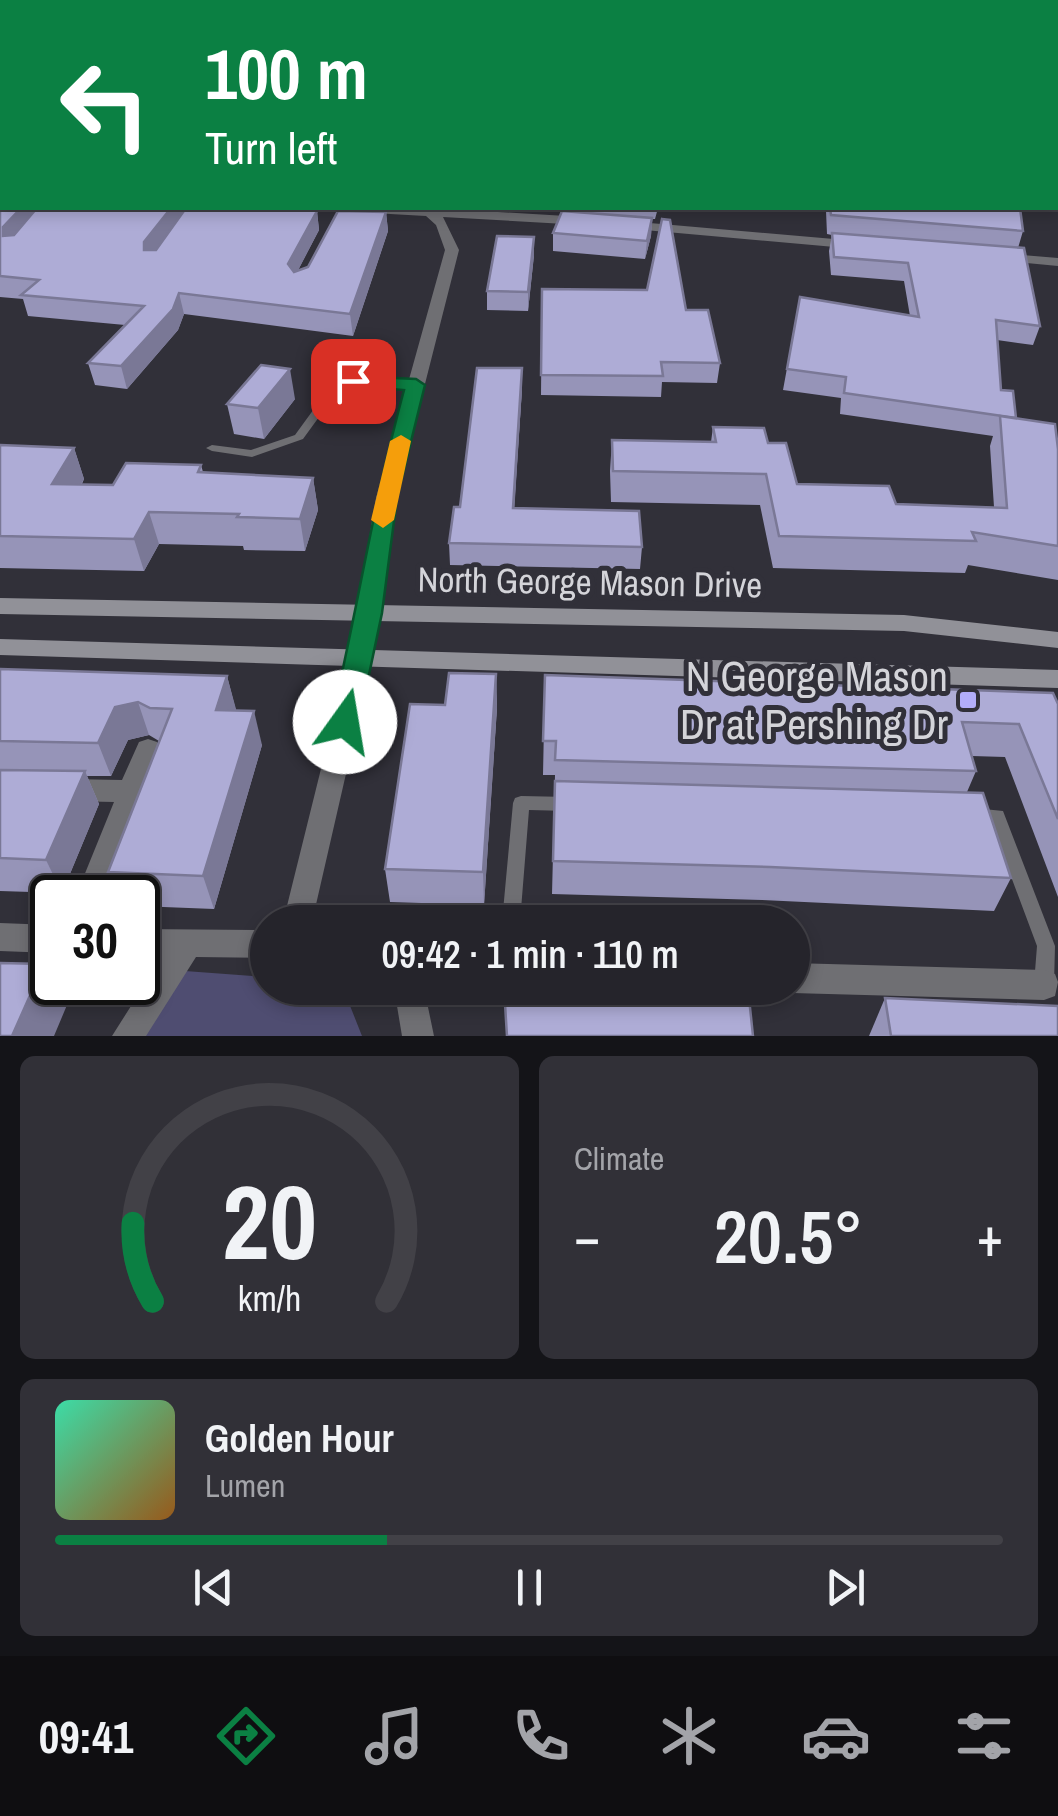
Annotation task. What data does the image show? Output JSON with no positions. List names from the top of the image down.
{
  "streets": {
    "main road": ["North George Mason Drive"]
  },
  "places": {
    "transit": ["N George Mason Dr at Pershing Dr"]
  },
  "page": {
    "turn": ["100 m", "Turn left"],
    "limit": "30",
    "trip": "09:42 · 1 min · 110 m",
    "tile": "Climate",
    "heat": ["−", "20.5°", "+"],
    "song": ["Golden Hour", "Lumen"],
    "tabs": "09:41",
    "gauge": ["20", "km/h"]
  }
}
